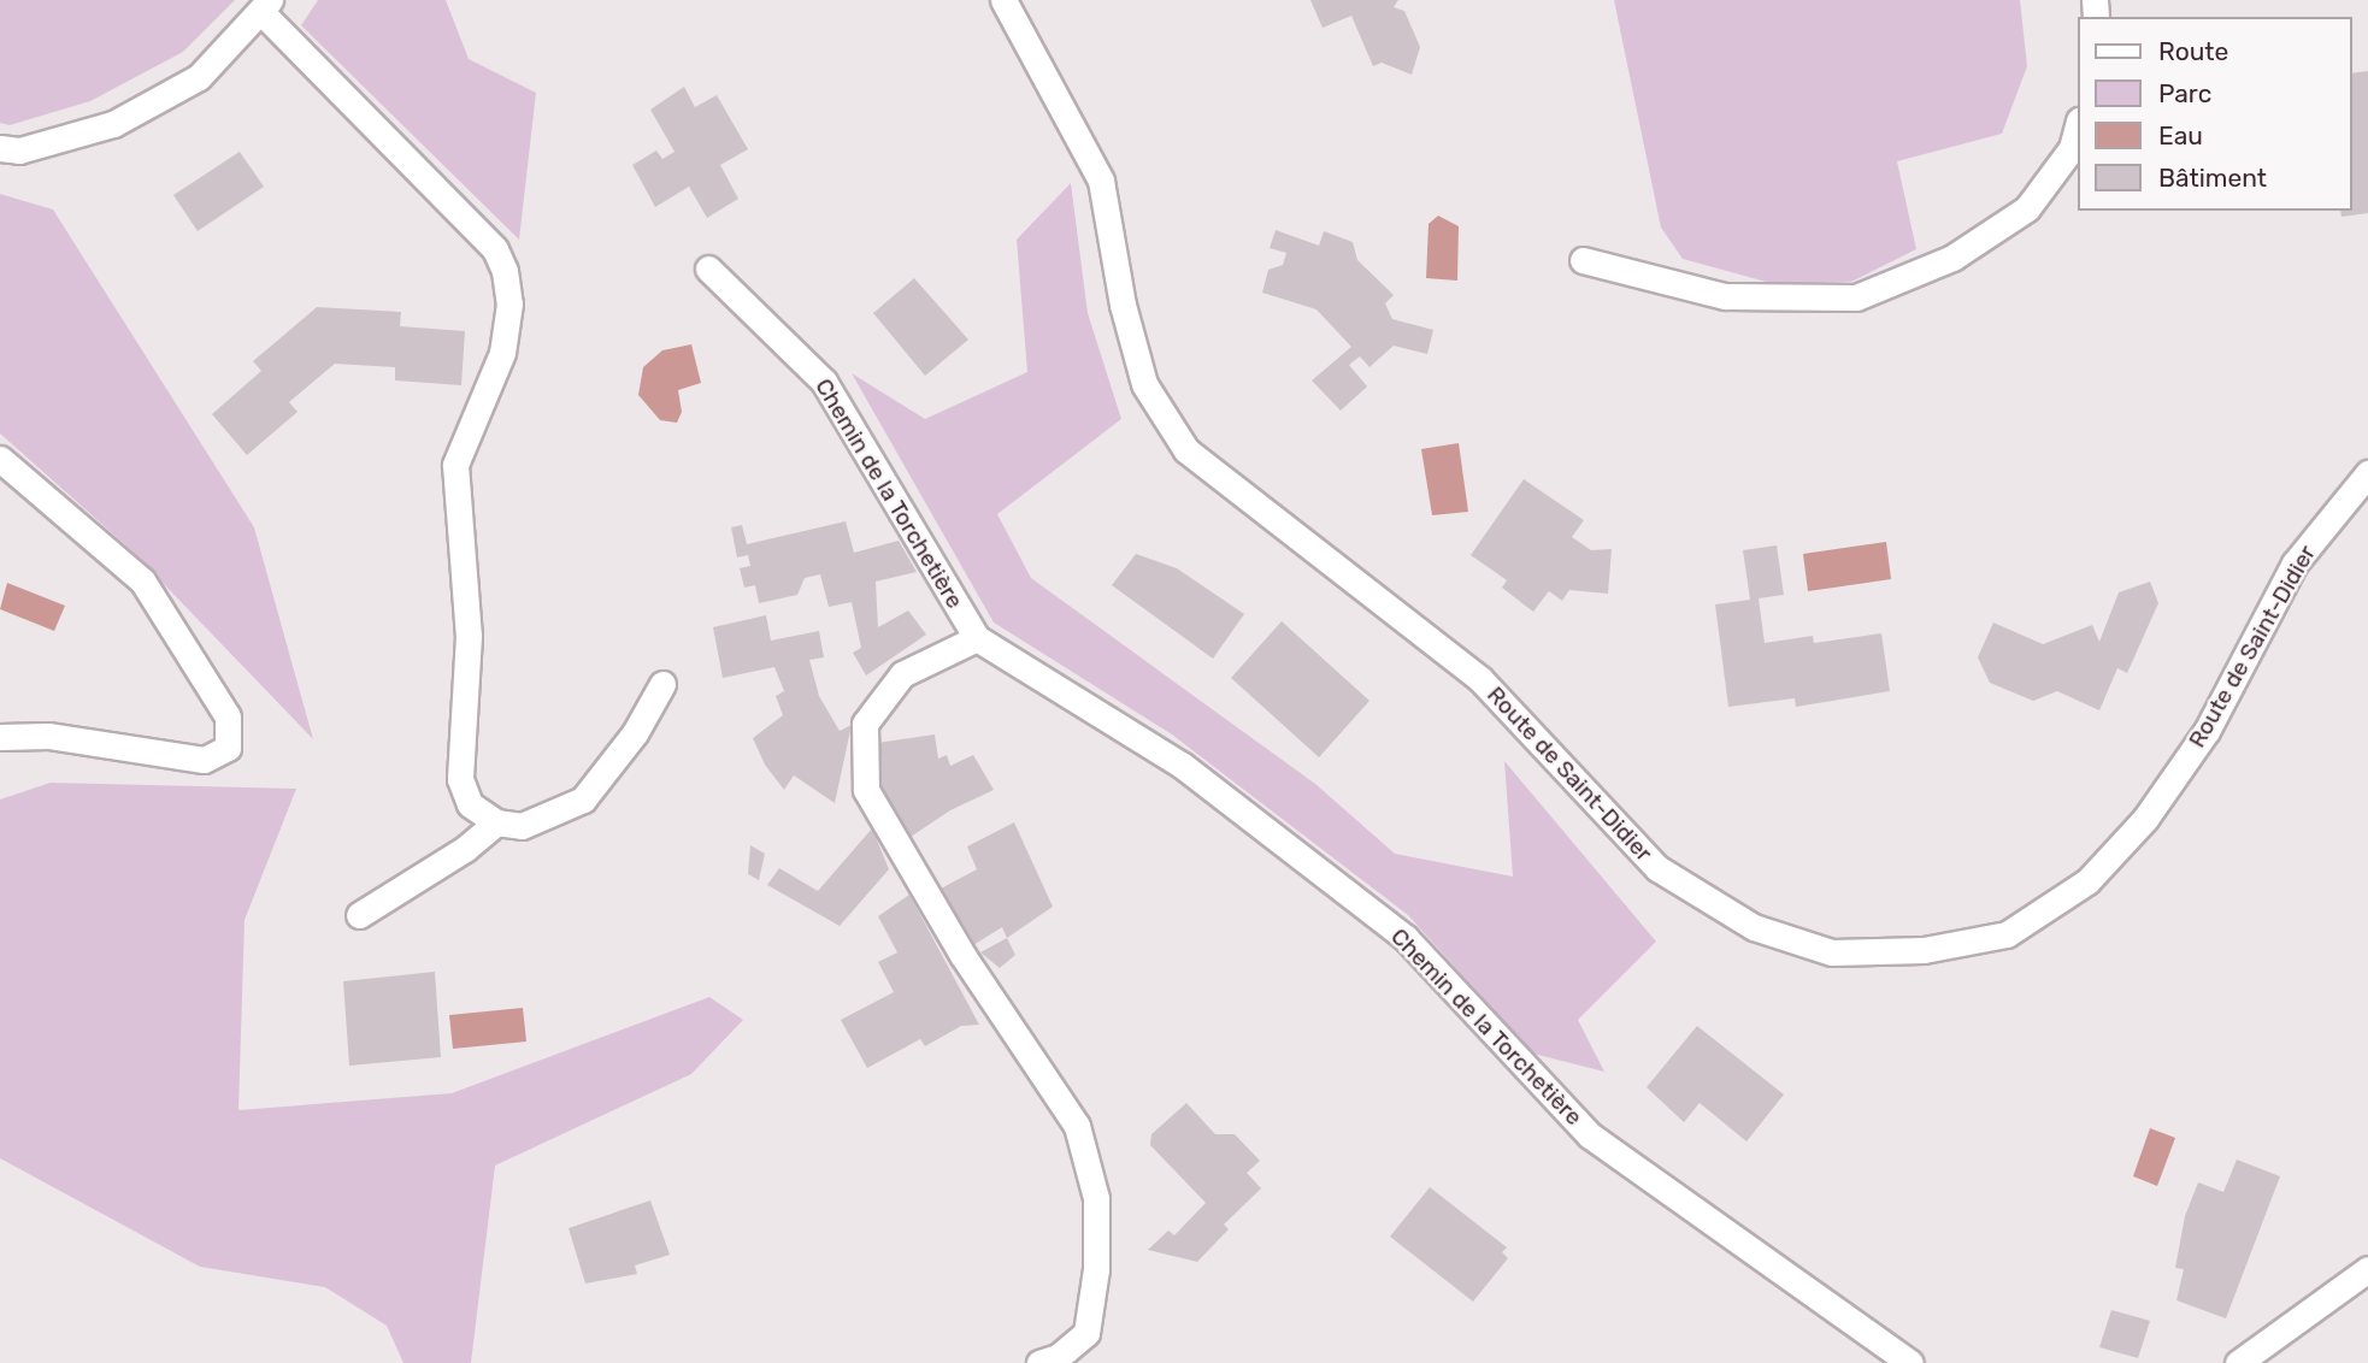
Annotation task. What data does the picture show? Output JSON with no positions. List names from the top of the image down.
{
  "streets": {
    "street": ["Chemin de la Torchetière", "Route de Saint-Didier"]
  },
  "legend": [
    "Route",
    "Parc",
    "Eau",
    "Bâtiment"
  ]
}
